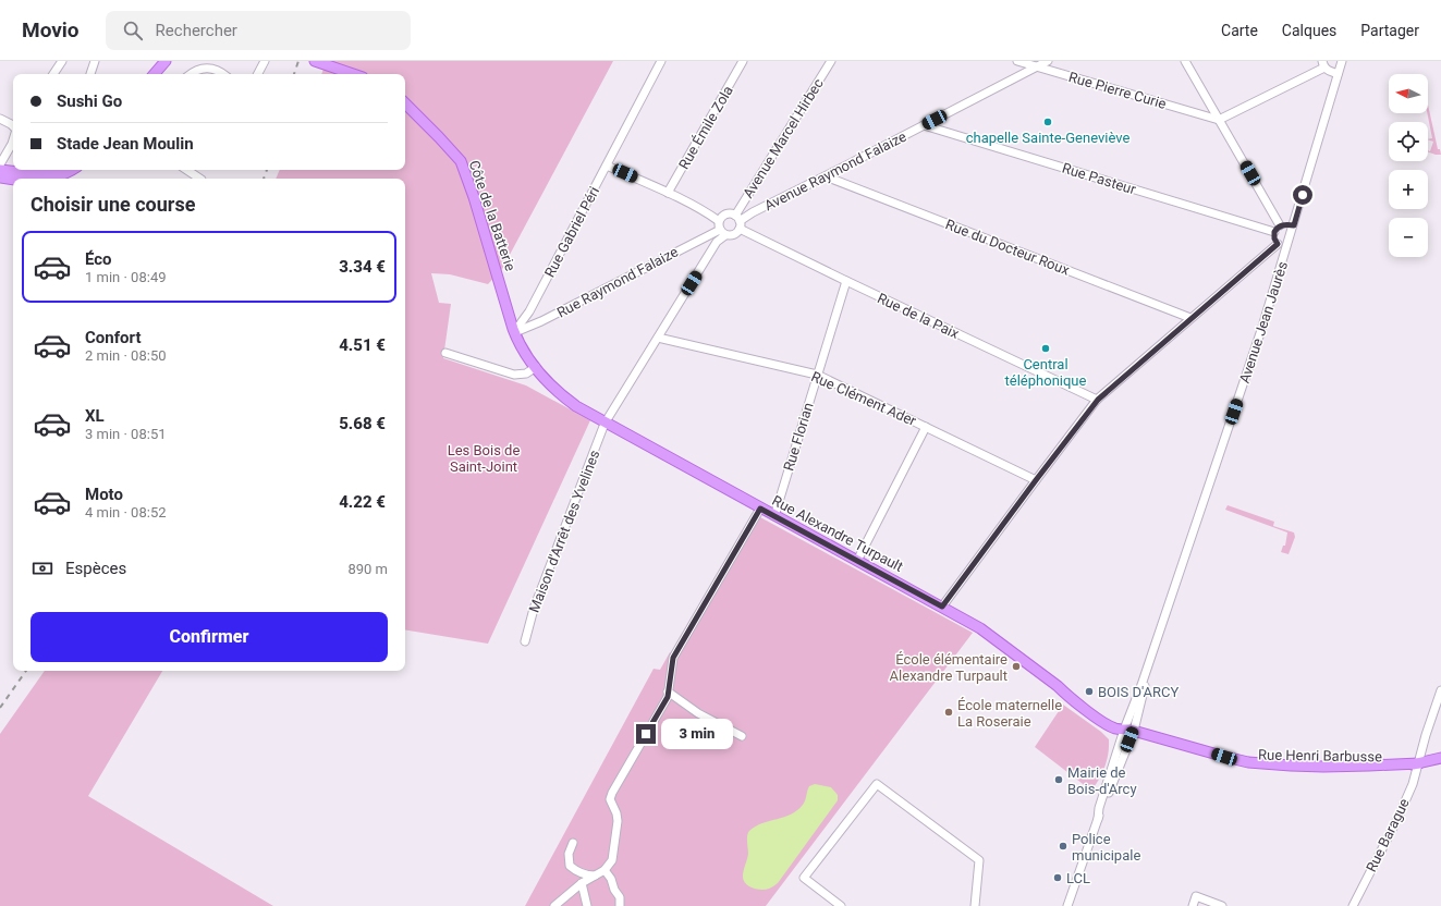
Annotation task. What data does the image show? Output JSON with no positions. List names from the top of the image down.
{
  "streets": {
    "main road": ["Côte de la Batterie", "Rue Alexandre Turpault", "Rue Henri Barbusse"],
    "street": [
      "Rue Pierre Curie",
      "Rue Émile Zola",
      "Avenue Marcel Hirbec",
      "Avenue Raymond Falaize",
      "Rue Pasteur",
      "Rue Gabriel Péri",
      "Rue du Docteur Roux",
      "Rue Raymond Falaize",
      "Rue de la Paix",
      "Avenue Jean Jaurès",
      "Rue Clément Ader",
      "Rue Florian",
      "Maison d'Arrêt des Yvelines",
      "Rue Barague"
    ]
  },
  "crossings": [
    ["Rue Pierre Curie", "Avenue Raymond Falaize"],
    ["Avenue Marcel Hirbec", "Avenue Raymond Falaize"],
    ["Avenue Marcel Hirbec", "Rue Raymond Falaize"],
    ["Avenue Marcel Hirbec", "Rue de la Paix"],
    ["Avenue Raymond Falaize", "Rue Pasteur"],
    ["Avenue Raymond Falaize", "Rue du Docteur Roux"],
    ["Avenue Raymond Falaize", "Rue Raymond Falaize"],
    ["Avenue Raymond Falaize", "Rue de la Paix"],
    ["Côte de la Batterie", "Rue Alexandre Turpault"],
    ["Rue Gabriel Péri", "Rue Raymond Falaize"],
    ["Rue Gabriel Péri", "Rue Alexandre Turpault"],
    ["Rue Raymond Falaize", "Rue de la Paix"],
    ["Rue Raymond Falaize", "Rue Alexandre Turpault"],
    ["Rue de la Paix", "Rue Florian"],
    ["Avenue Jean Jaurès", "Rue Alexandre Turpault"],
    ["Avenue Jean Jaurès", "Rue Henri Barbusse"],
    ["Rue Clément Ader", "Rue Florian"],
    ["Rue Florian", "Rue Alexandre Turpault"],
    ["Maison d'Arrêt des Yvelines", "Rue Alexandre Turpault"],
    ["Rue Alexandre Turpault", "Rue Henri Barbusse"],
    ["Rue Henri Barbusse", "Rue Barague"]
  ],
  "parks": ["Les Bois de Saint-Joint"],
  "places": [
    "chapelle Sainte-Geneviève",
    "Central téléphonique",
    "École élémentaire Alexandre Turpault",
    "BOIS D'ARCY",
    "École maternelle La Roseraie",
    "Mairie de Bois-d'Arcy",
    "Police municipale",
    "LCL"
  ],
  "north": "left",
  "page": {
    "header": "Movio",
    "search": "Rechercher",
    "nav": ["Carte", "Calques", "Partager"],
    "map_buttons": ["+", "−"],
    "banner": ["Sushi Go", "Stade Jean Moulin"],
    "heading": "Choisir une course",
    "list": [
      {
        "name": "Éco",
        "note": "1 min · 08:49",
        "value": "3.34 €"
      },
      {
        "name": "Confort",
        "note": "2 min · 08:50",
        "value": "4.51 €"
      },
      {
        "name": "XL",
        "note": "3 min · 08:51",
        "value": "5.68 €"
      },
      {
        "name": "Moto",
        "note": "4 min · 08:52",
        "value": "4.22 €"
      }
    ],
    "pay": ["Espèces", "890 m"],
    "buttons": "Confirmer",
    "bubble": "3 min"
  }
}
